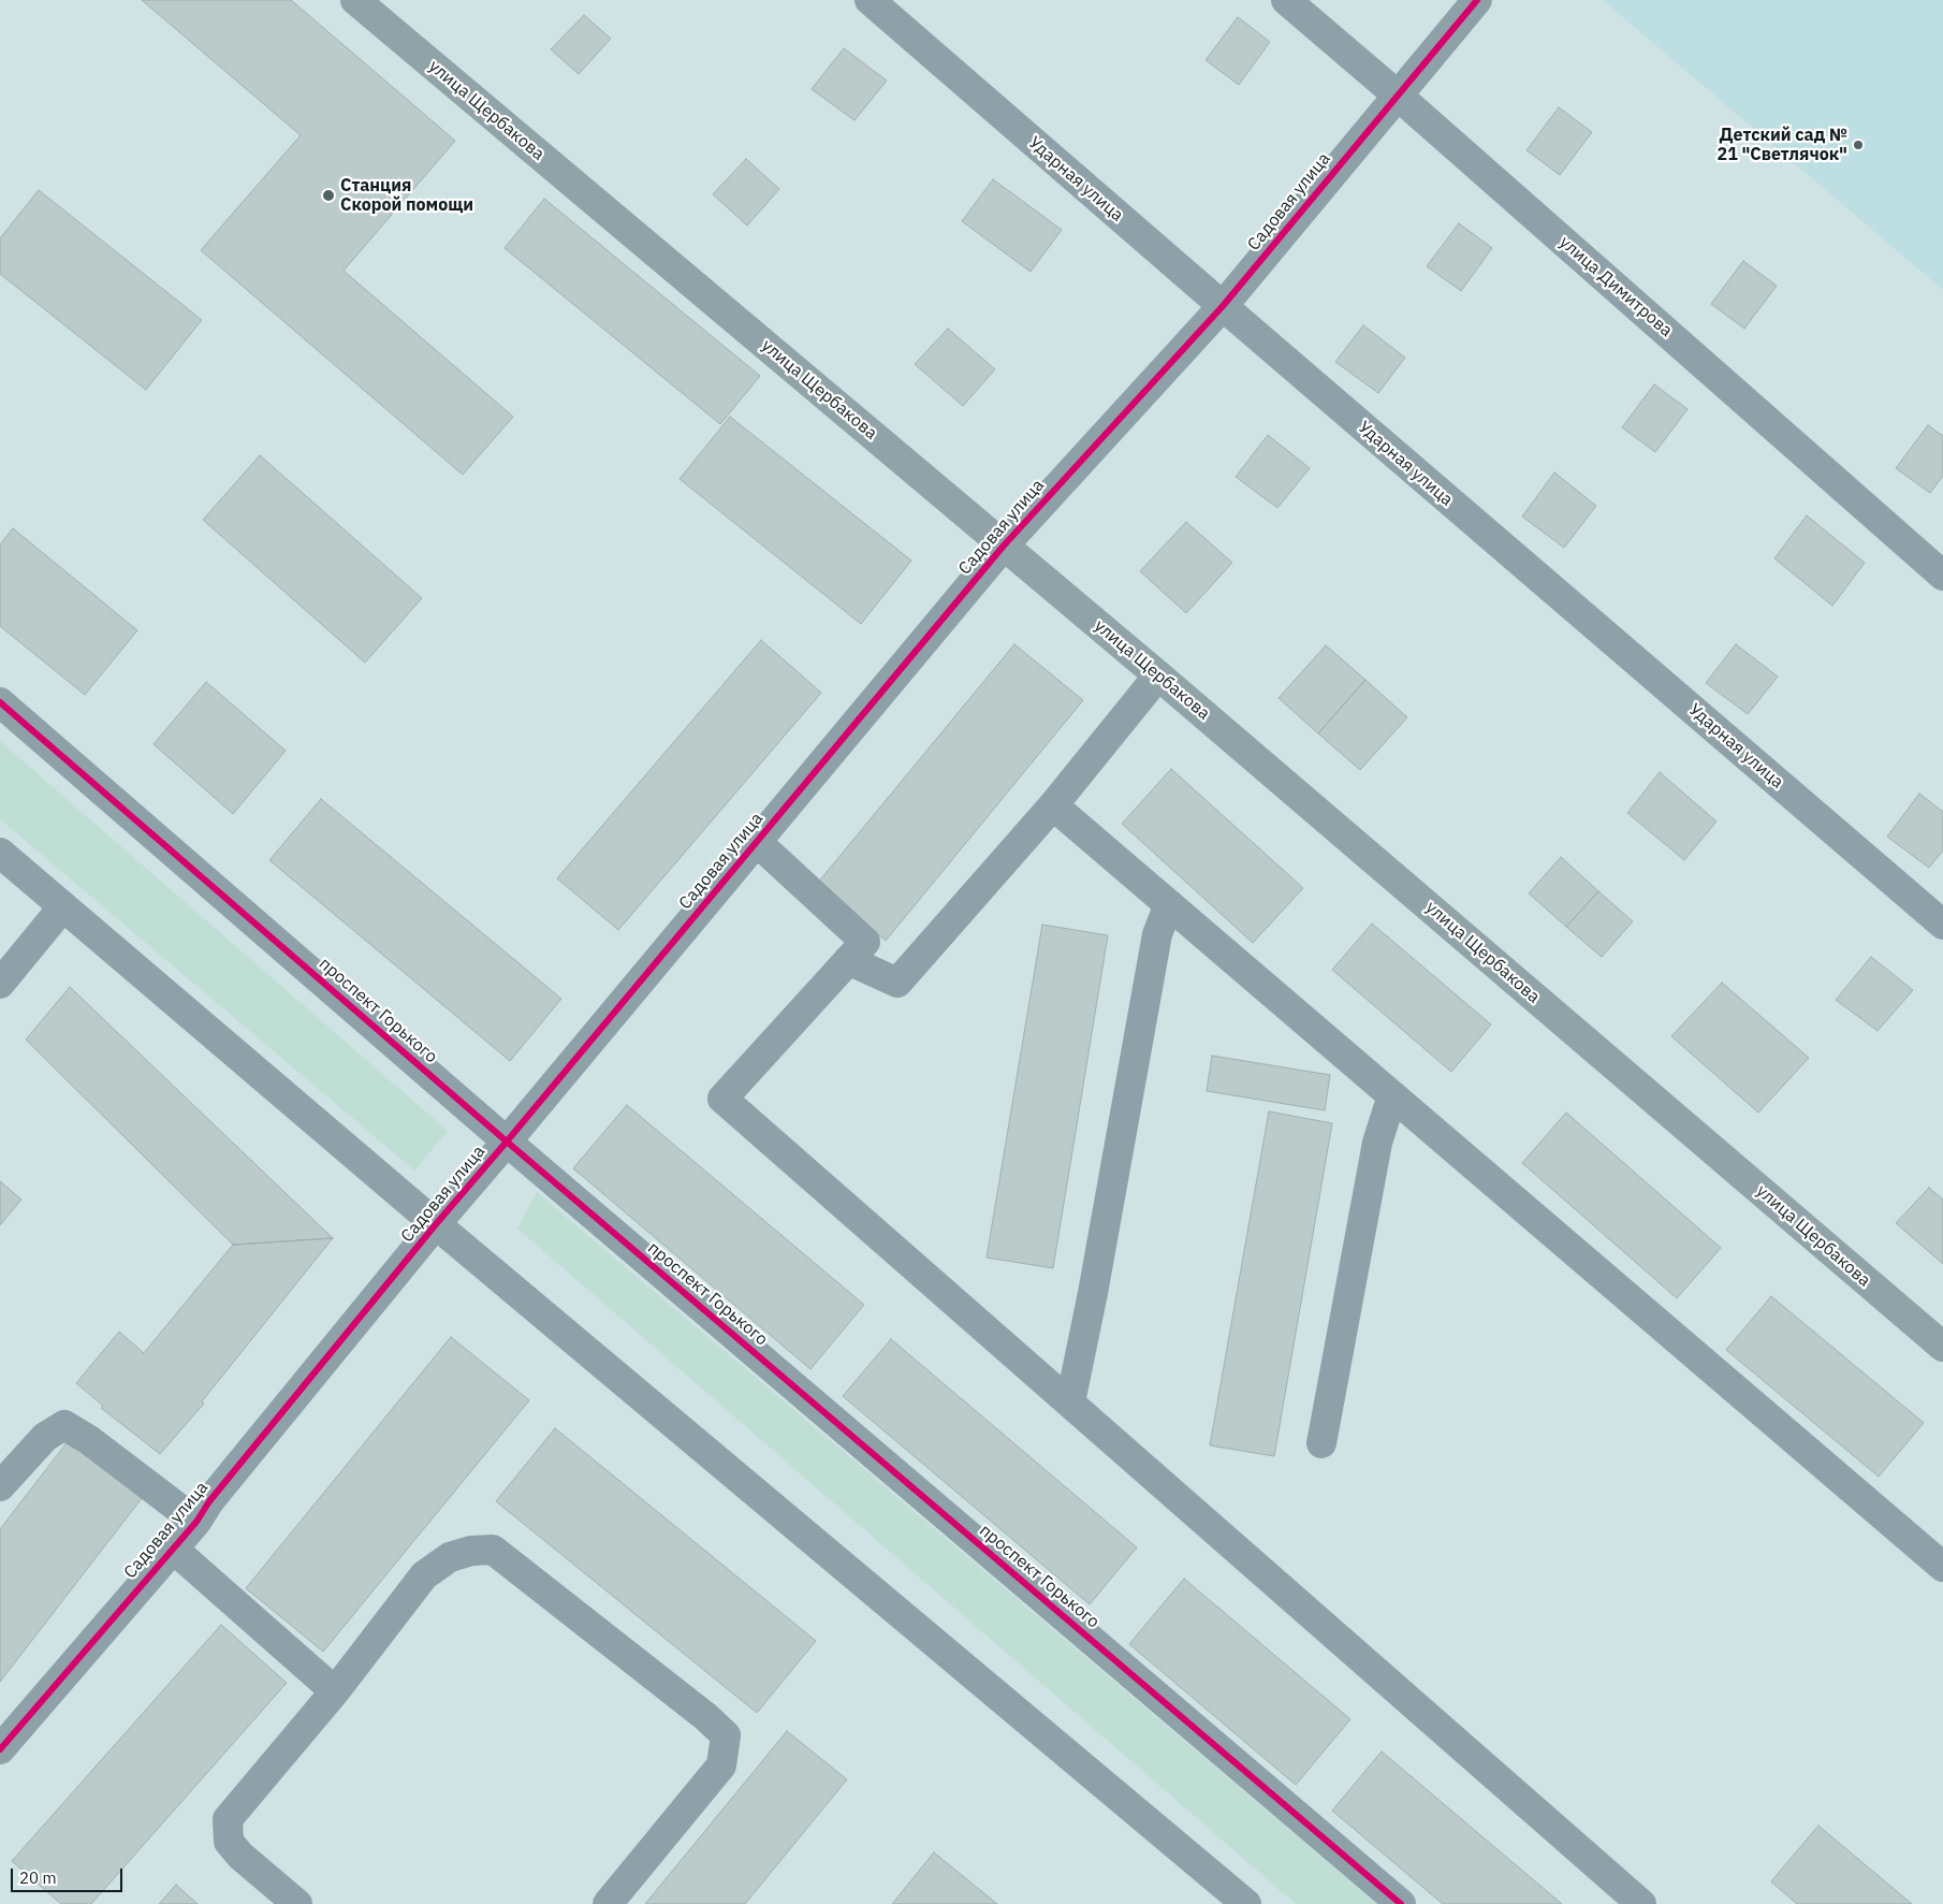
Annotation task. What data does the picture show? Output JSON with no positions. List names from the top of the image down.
{
  "streets": {
    "main road": ["улица Щербакова"],
    "street": [
      "Ударная улица",
      "Садовая улица",
      "улица Димитрова",
      "проспект Горького"
    ]
  },
  "crossings": [
    ["улица Щербакова", "Садовая улица"],
    ["Ударная улица", "Садовая улица"],
    ["Садовая улица", "улица Димитрова"],
    ["Садовая улица", "проспект Горького"]
  ],
  "places": ["Детский сад № 21 \"Светлячок\"", "Станция Скорой помощи"],
  "scale_bar": "20 m"
}
